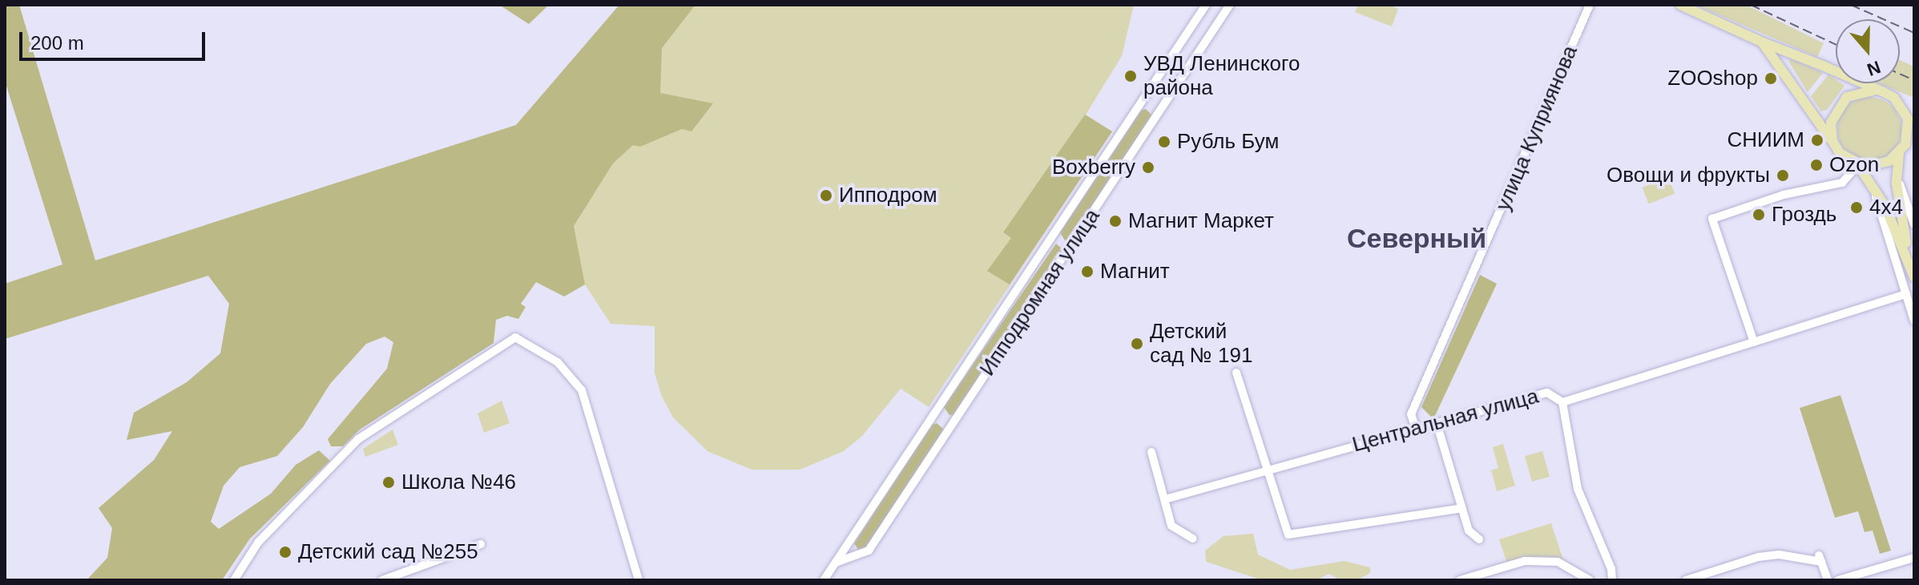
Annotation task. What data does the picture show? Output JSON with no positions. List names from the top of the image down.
{
  "streets": {
    "street": ["улица Куприянова", "Ипподромная улица", "Центральная улица"]
  },
  "crossings": [
    ["улица Куприянова", "Центральная улица"]
  ],
  "districts": ["Северный"],
  "places": [
    "УВД Ленинского района",
    "ZOOshop",
    "СНИИМ",
    "Рубль Бум",
    "Ozon",
    "Boxberry",
    "Овощи и фрукты",
    "Ипподром",
    "4x4",
    "Гроздь",
    "Магнит Маркет",
    "Магнит",
    "Детский сад № 191",
    "Школа №46",
    "Детский сад №255"
  ],
  "scale_bar": "200 m",
  "north": "bottom"
}
